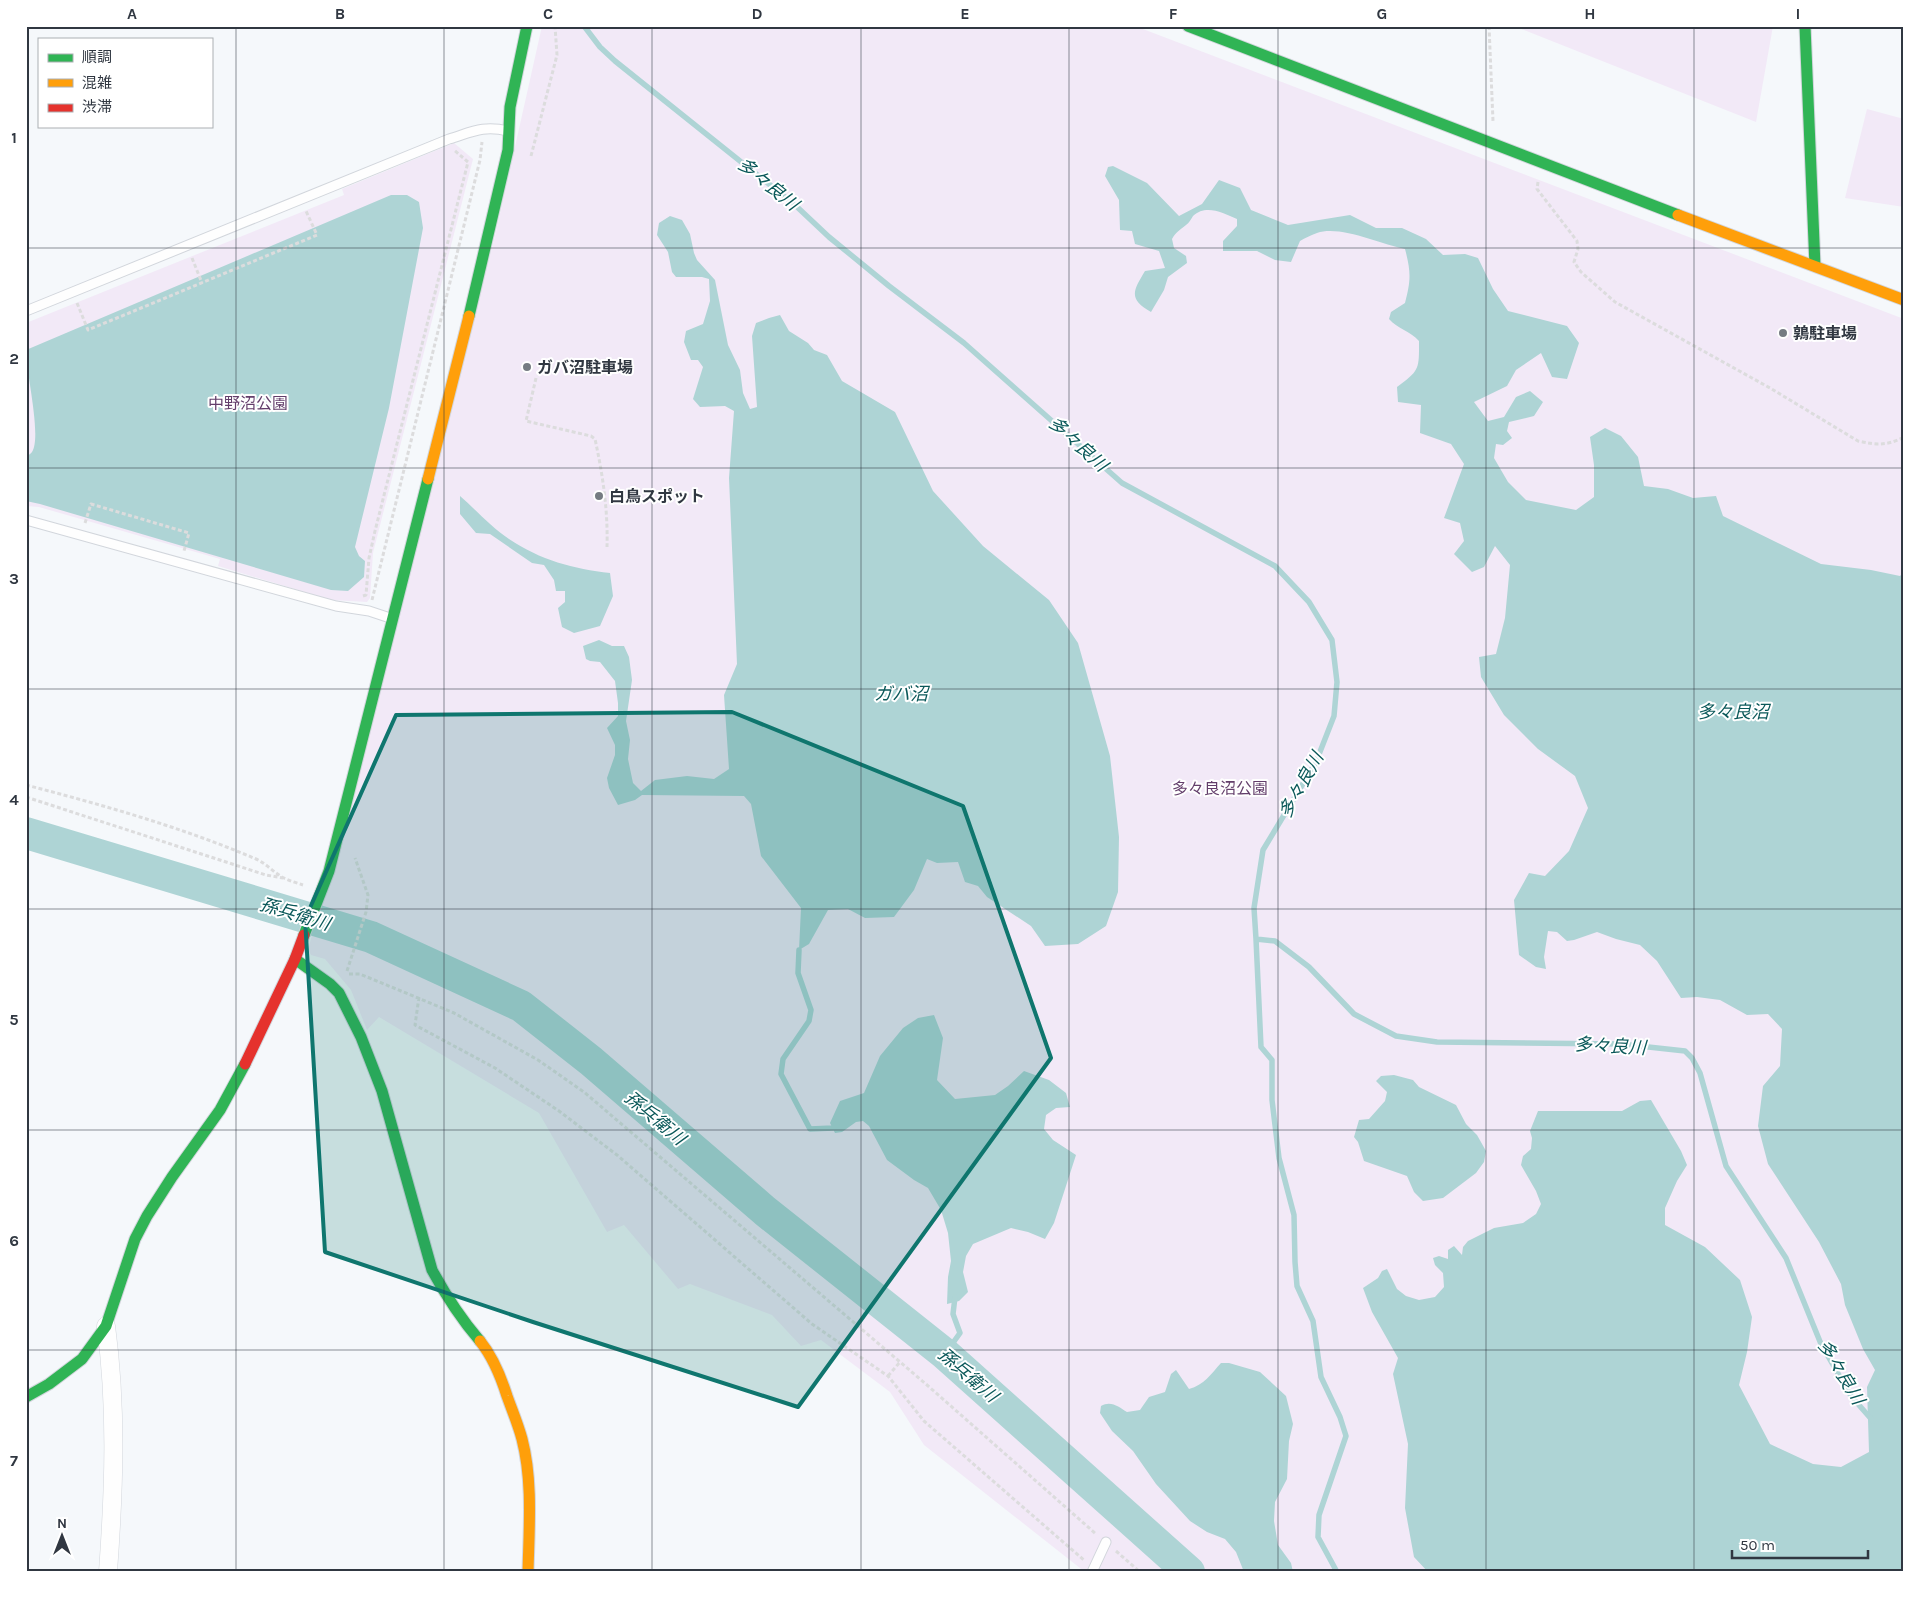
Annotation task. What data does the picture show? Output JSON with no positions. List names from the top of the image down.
{
  "water": [
    "多々良川",
    "ガバ沼",
    "多々良沼",
    "孫兵衛川"
  ],
  "parks": ["中野沼公園", "多々良沼公園"],
  "places": ["鶉駐車場", "ガバ沼駐車場", "白鳥スポット"],
  "legend": ["順調", "混雑", "渋滞"],
  "scale_bar": "50 m",
  "north": "top",
  "grid": {
    "columns": [
      "A",
      "B",
      "C",
      "D",
      "E",
      "F",
      "G",
      "H",
      "I"
    ],
    "rows": [
      "1",
      "2",
      "3",
      "4",
      "5",
      "6",
      "7"
    ]
  }
}
